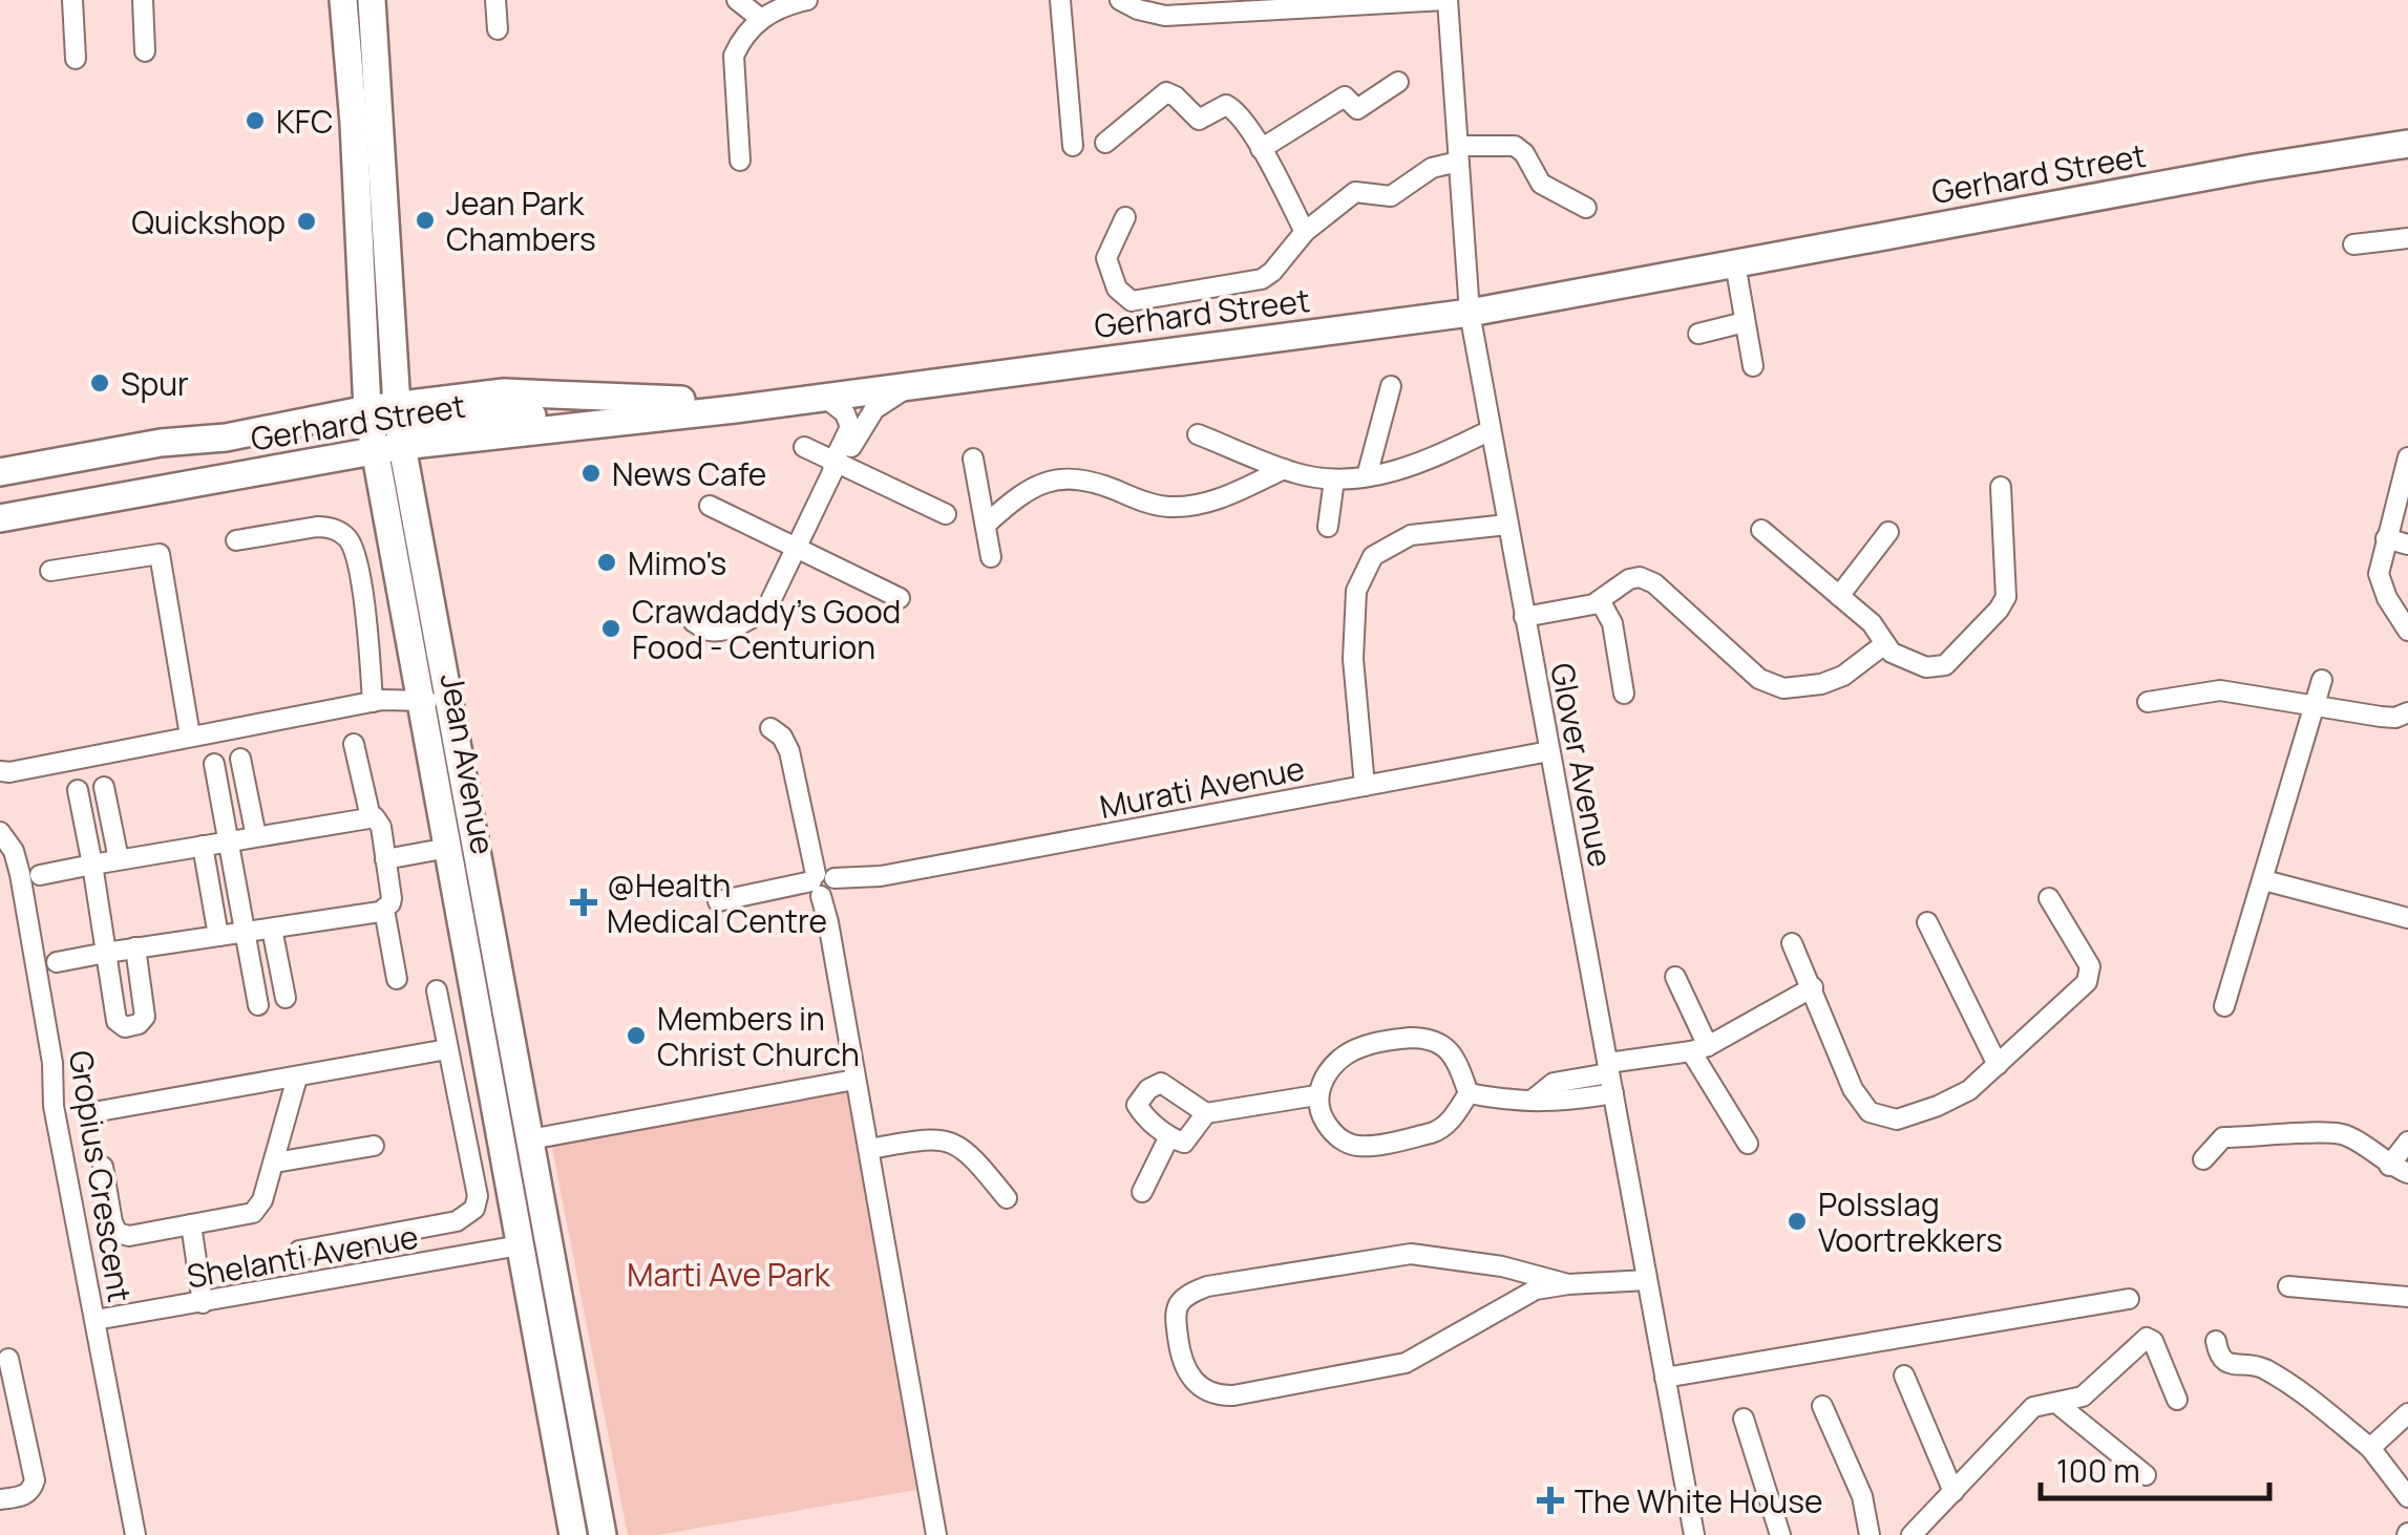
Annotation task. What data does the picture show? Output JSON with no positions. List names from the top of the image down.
{
  "streets": {
    "street": [
      "Gerhard Street",
      "Jean Avenue",
      "Glover Avenue",
      "Murati Avenue",
      "Gropius Crescent",
      "Shelanti Avenue"
    ]
  },
  "crossings": [
    ["Gerhard Street", "Jean Avenue"],
    ["Gerhard Street", "Glover Avenue"],
    ["Jean Avenue", "Shelanti Avenue"],
    ["Glover Avenue", "Murati Avenue"],
    ["Gropius Crescent", "Shelanti Avenue"]
  ],
  "parks": ["Marti Ave Park"],
  "places": {
    "other": [
      "KFC",
      "Jean Park Chambers",
      "Quickshop",
      "Spur",
      "News Cafe",
      "Mimo's",
      "Crawdaddy's Good Food - Centurion",
      "Members in Christ Church",
      "Polsslag Voortrekkers"
    ],
    "health": ["@Health Medical Centre", "The White House"]
  },
  "scale_bar": "100 m"
}
